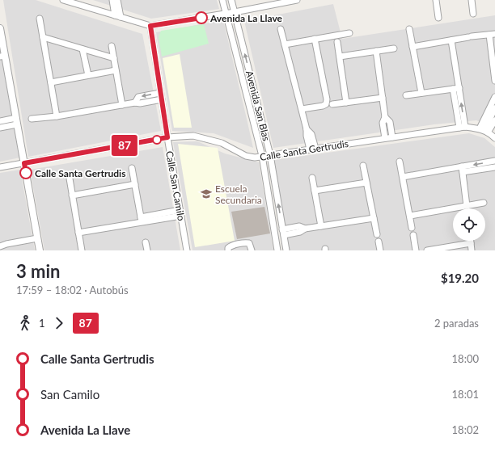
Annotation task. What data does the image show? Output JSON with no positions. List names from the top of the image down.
{
  "streets": {
    "street": ["Avenida San Blas", "Calle Santa Gertrudis", "Calle San Camilo"]
  },
  "crossings": [
    ["Avenida San Blas", "Calle Santa Gertrudis"],
    ["Calle Santa Gertrudis", "Calle San Camilo"]
  ],
  "places": {
    "other": ["Avenida La Llave", "Calle Santa Gertrudis"],
    "school or university": ["Escuela Secundaria"]
  },
  "lines": ["bus line 87"],
  "page": {
    "on_map": "87",
    "heading": ["3 min", "17:59 – 18:02 · Autobús", "$19.20"],
    "legs": ["1", "87", "2 paradas"],
    "list": [
      {
        "name": "Calle Santa Gertrudis",
        "value": "18:00"
      },
      {
        "name": "San Camilo",
        "value": "18:01"
      },
      {
        "name": "Avenida La Llave",
        "value": "18:02"
      }
    ]
  }
}
